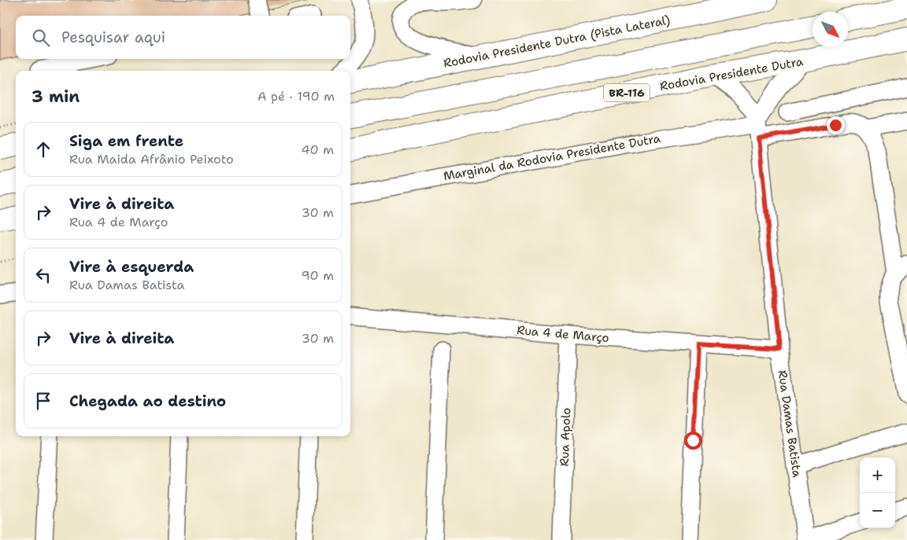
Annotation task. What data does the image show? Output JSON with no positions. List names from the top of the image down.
{
  "streets": {
    "highway": ["Rodovia Presidente Dutra (Pista Lateral)", "Rodovia Presidente Dutra", "BR-116"],
    "street": [
      "Marginal da Rodovia Presidente Dutra",
      "Rua 4 de Março",
      "Rua Damas Batista",
      "Rua Apolo"
    ]
  },
  "crossings": [
    ["Marginal da Rodovia Presidente Dutra", "Rua Damas Batista"],
    ["Rua 4 de Março", "Rua Damas Batista"],
    ["Rua 4 de Março", "Rua Apolo"]
  ],
  "north": "bottom right",
  "page": {
    "search": "Pesquisar aqui",
    "heading": ["3 min", "A pé · 190 m"],
    "list": [
      ["Siga em frente", "Rua Maida Afrânio Peixoto", "40 m"],
      ["Vire à direita", "Rua 4 de Março", "30 m"],
      ["Vire à esquerda", "Rua Damas Batista", "90 m"],
      ["Vire à direita", "30 m"],
      "Chegada ao destino"
    ],
    "map_buttons": ["+", "−"]
  }
}
